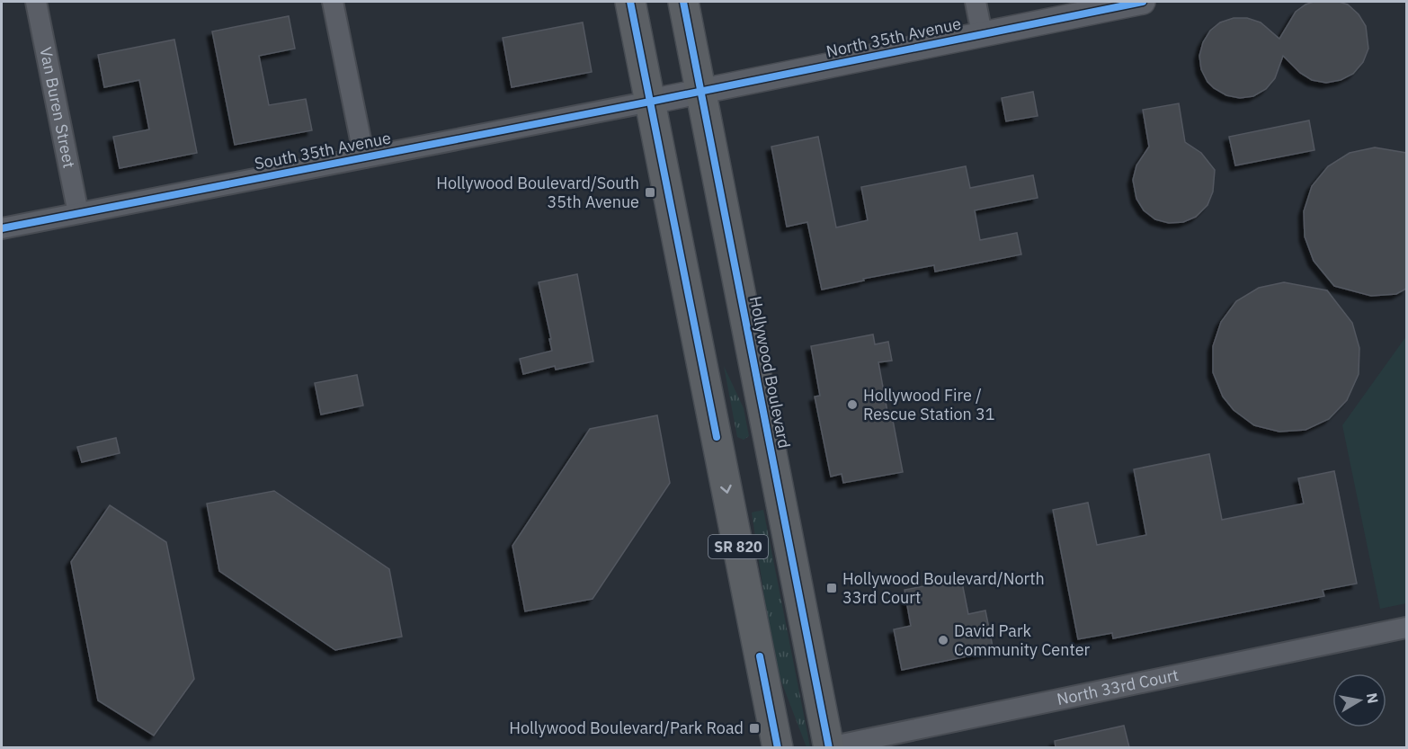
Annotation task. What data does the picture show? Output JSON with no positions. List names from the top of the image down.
{
  "streets": {
    "highway": ["Hollywood Boulevard", "SR 820"],
    "street": [
      "North 35th Avenue",
      "Van Buren Street",
      "South 35th Avenue",
      "North 33rd Court"
    ]
  },
  "crossings": [
    ["North 35th Avenue", "South 35th Avenue"],
    ["North 35th Avenue", "Hollywood Boulevard"],
    ["North 35th Avenue", "SR 820"],
    ["Van Buren Street", "South 35th Avenue"],
    ["South 35th Avenue", "SR 820"],
    ["Hollywood Boulevard", "North 33rd Court"]
  ],
  "places": {
    "transit": ["Hollywood Boulevard/South 35th Avenue", "Hollywood Boulevard/North 33rd Court", "Hollywood Boulevard/Park Road"],
    "other": ["Hollywood Fire / Rescue Station 31", "David Park Community Center"]
  },
  "north": "right"
}
